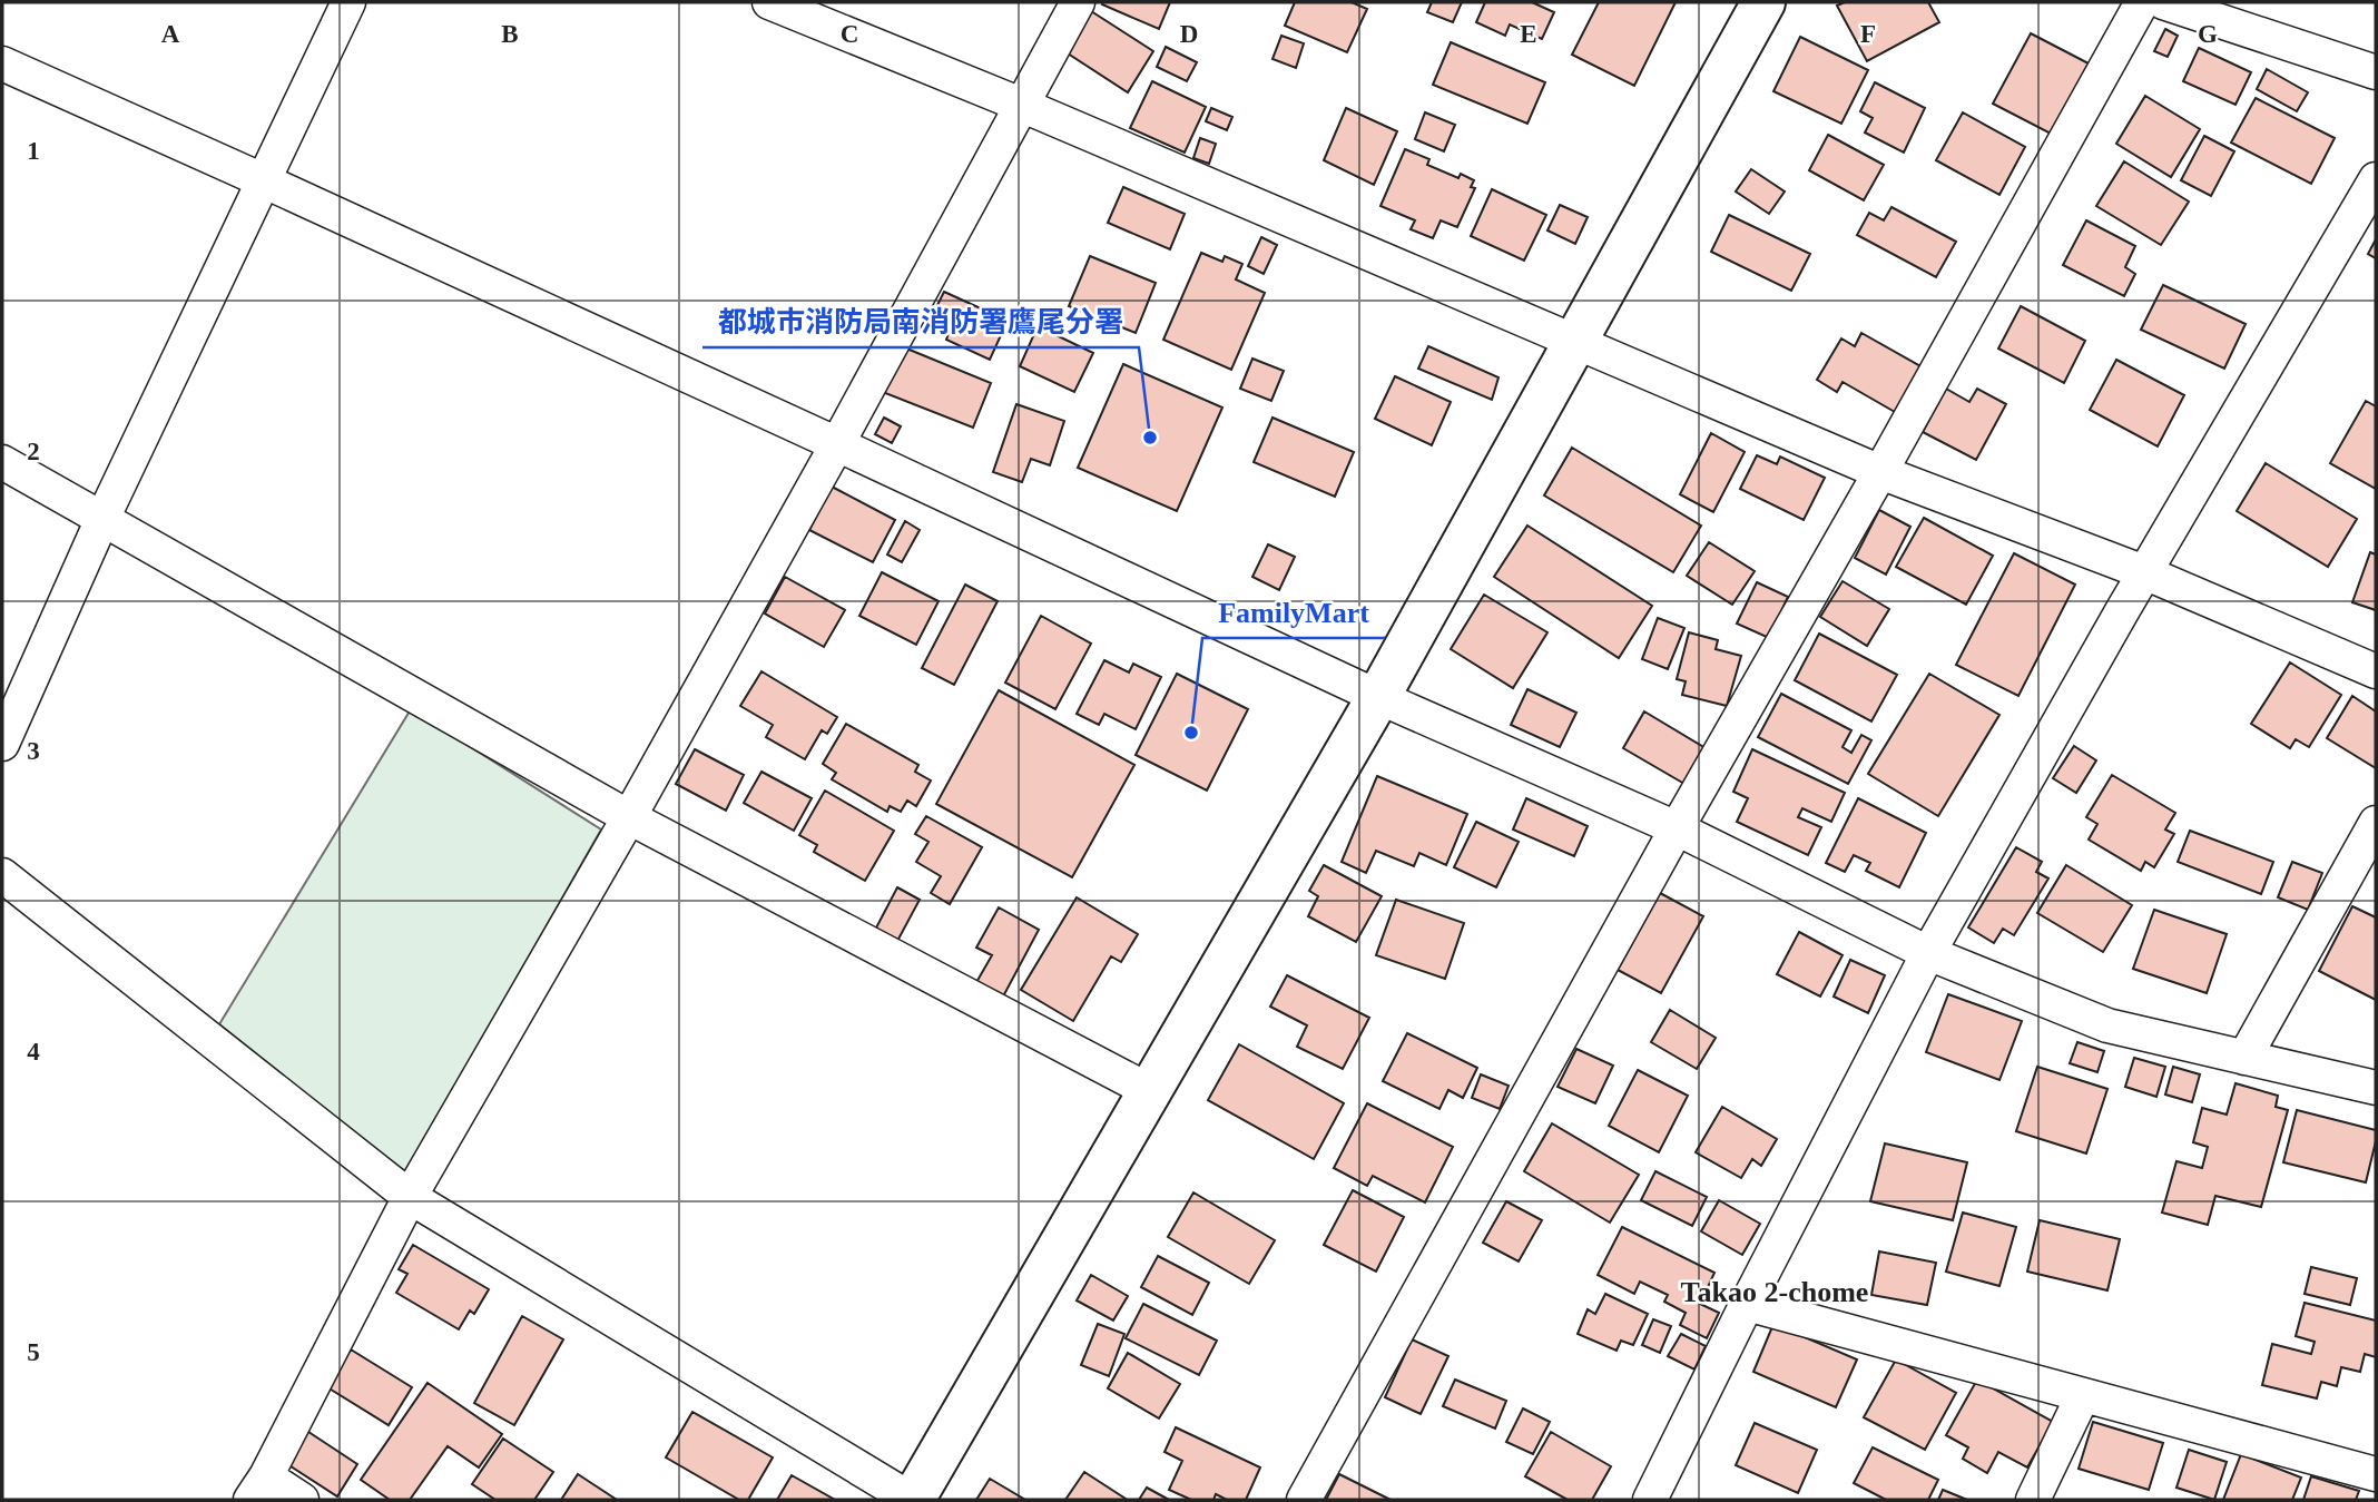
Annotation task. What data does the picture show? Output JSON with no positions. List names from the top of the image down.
{
  "districts": ["Takao 2-chome"],
  "places": ["都城市消防局南消防署鷹尾分署", "FamilyMart"],
  "grid": {
    "columns": [
      "A",
      "B",
      "C",
      "D",
      "E",
      "F",
      "G"
    ],
    "rows": [
      "1",
      "2",
      "3",
      "4",
      "5"
    ]
  }
}
